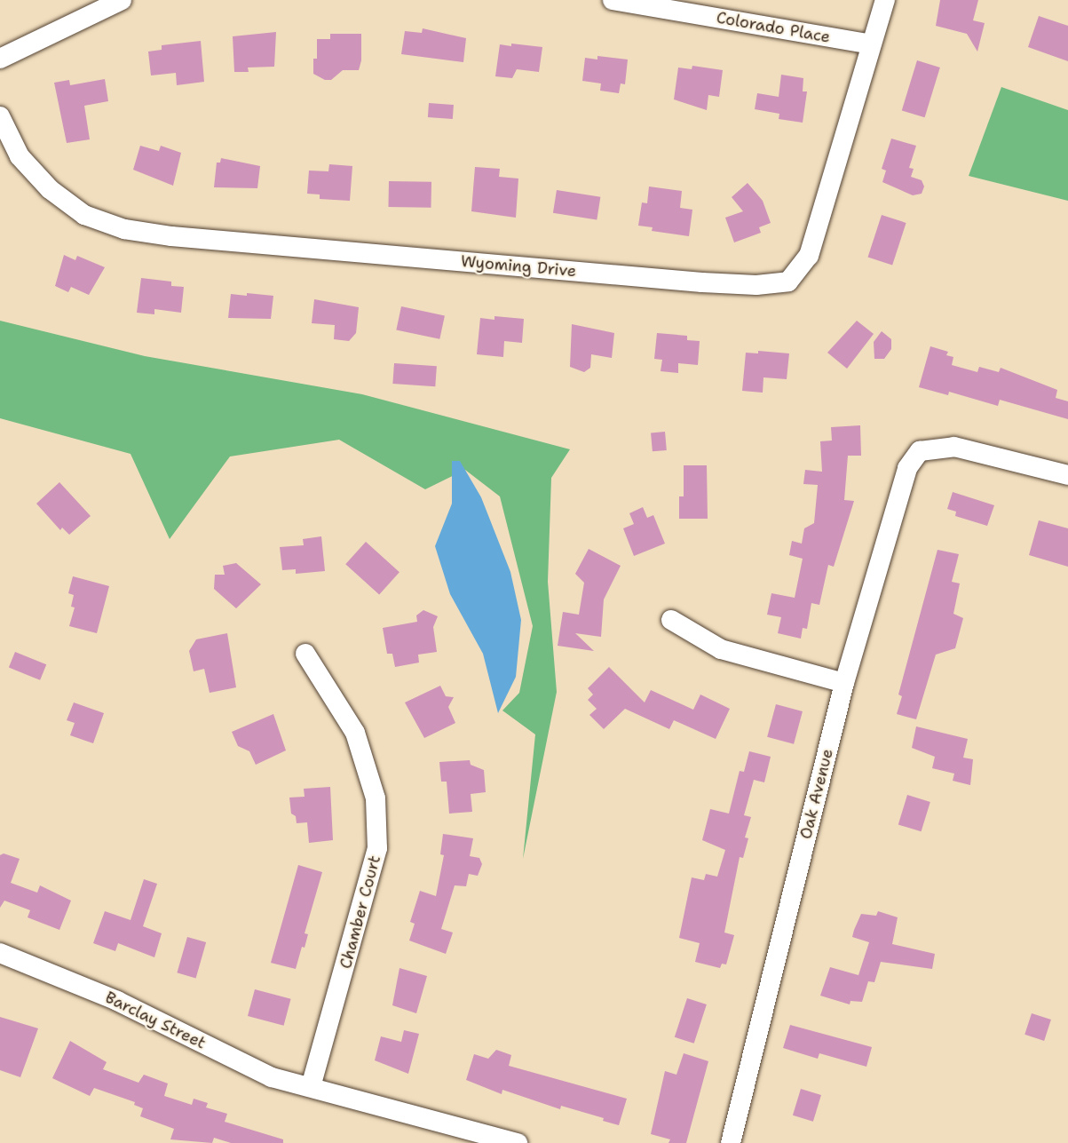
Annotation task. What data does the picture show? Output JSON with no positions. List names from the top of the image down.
{
  "streets": {
    "street": [
      "Colorado Place",
      "Wyoming Drive",
      "Oak Avenue",
      "Chamber Court",
      "Barclay Street"
    ]
  },
  "crossings": [
    ["Colorado Place", "Wyoming Drive"],
    ["Chamber Court", "Barclay Street"]
  ]
}
